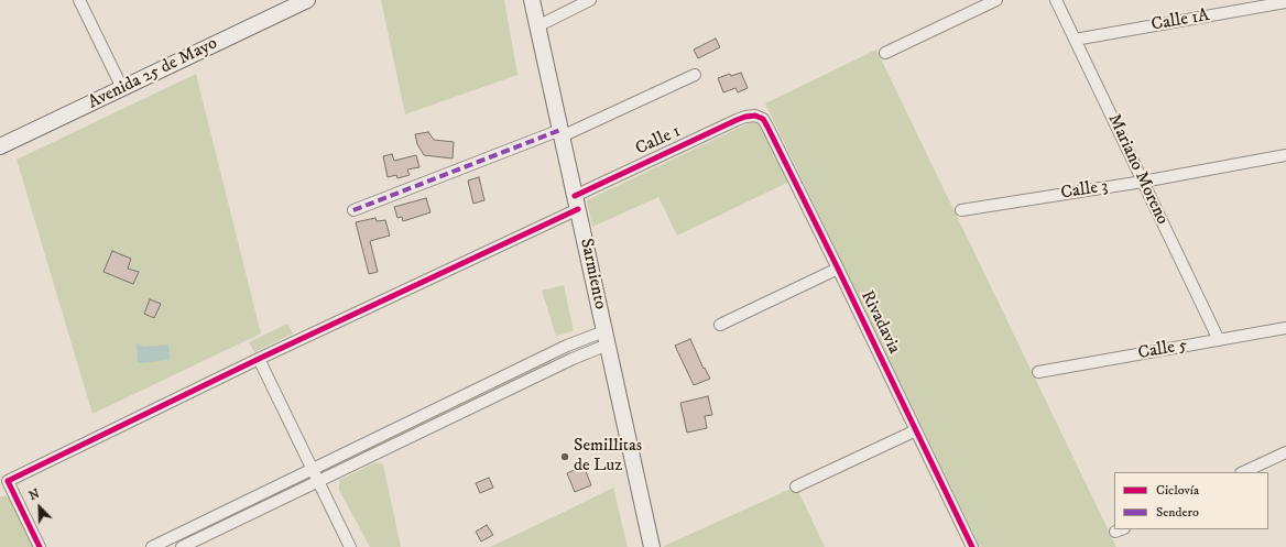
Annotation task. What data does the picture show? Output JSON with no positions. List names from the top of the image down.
{
  "streets": {
    "street": [
      "Calle 1A",
      "Avenida 25 de Mayo",
      "Calle 1",
      "Mariano Moreno",
      "Calle 3",
      "Sarmiento",
      "Rivadavia",
      "Calle 5"
    ]
  },
  "crossings": [
    ["Calle 1A", "Mariano Moreno"],
    ["Calle 1", "Sarmiento"],
    ["Calle 1", "Rivadavia"],
    ["Mariano Moreno", "Calle 3"],
    ["Mariano Moreno", "Calle 5"]
  ],
  "places": ["Semillitas de Luz"],
  "legend": ["Ciclovía", "Sendero"],
  "north": "top left"
}
